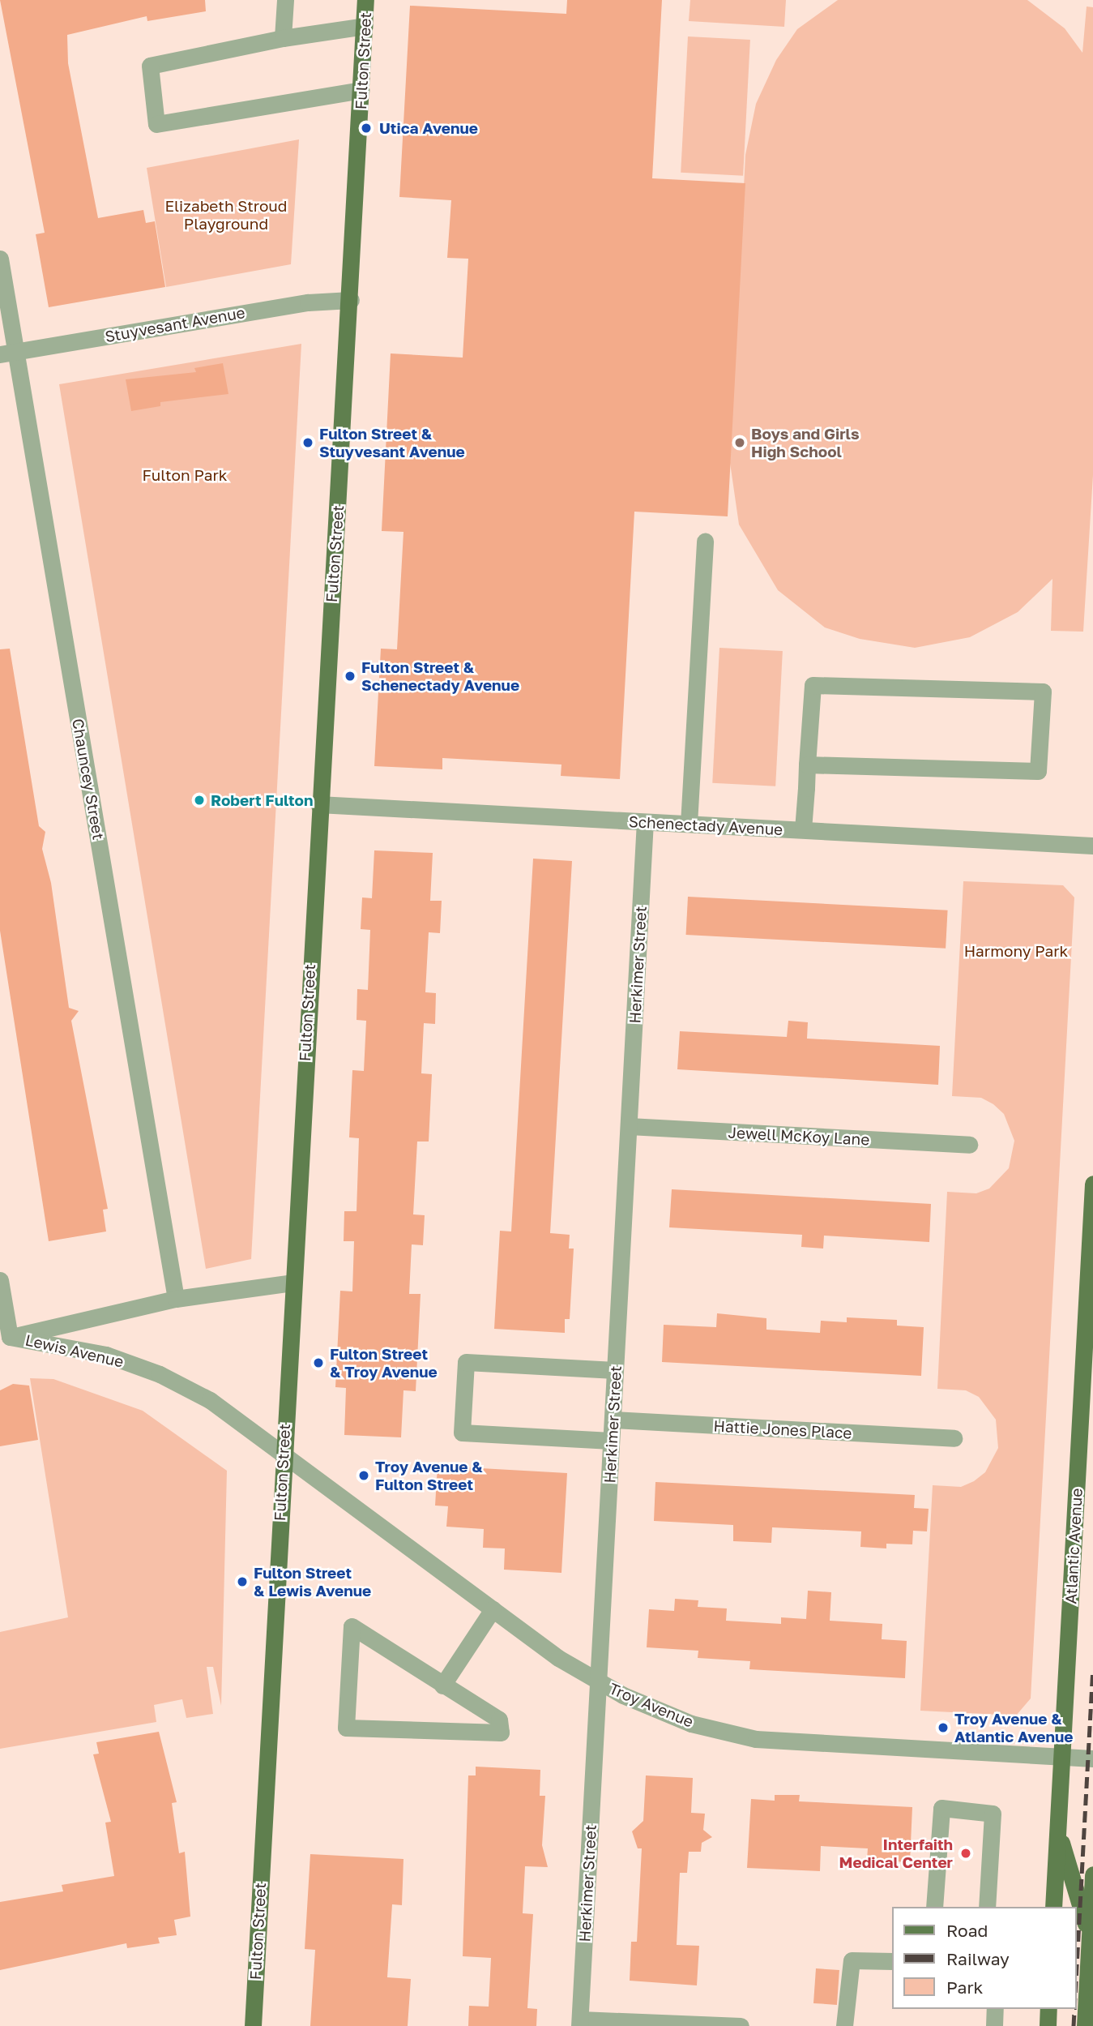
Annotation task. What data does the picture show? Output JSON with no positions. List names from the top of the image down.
{
  "streets": {
    "main road": ["Fulton Street", "Atlantic Avenue"],
    "street": [
      "Stuyvesant Avenue",
      "Chauncey Street",
      "Schenectady Avenue",
      "Herkimer Street",
      "Jewell McKoy Lane",
      "Lewis Avenue",
      "Hattie Jones Place",
      "Troy Avenue"
    ]
  },
  "crossings": [
    ["Fulton Street", "Stuyvesant Avenue"],
    ["Fulton Street", "Schenectady Avenue"],
    ["Fulton Street", "Lewis Avenue"],
    ["Fulton Street", "Troy Avenue"],
    ["Stuyvesant Avenue", "Chauncey Street"],
    ["Chauncey Street", "Lewis Avenue"],
    ["Schenectady Avenue", "Herkimer Street"],
    ["Herkimer Street", "Jewell McKoy Lane"],
    ["Herkimer Street", "Hattie Jones Place"],
    ["Herkimer Street", "Troy Avenue"],
    ["Lewis Avenue", "Troy Avenue"],
    ["Atlantic Avenue", "Troy Avenue"]
  ],
  "parks": ["Elizabeth Stroud Playground", "Fulton Park", "Harmony Park"],
  "places": [
    "Utica Avenue",
    "Fulton Street & Stuyvesant Avenue",
    "Boys and Girls High School",
    "Fulton Street & Schenectady Avenue",
    "Robert Fulton",
    "Fulton Street & Troy Avenue",
    "Troy Avenue & Fulton Street",
    "Fulton Street & Lewis Avenue",
    "Troy Avenue & Atlantic Avenue",
    "Interfaith Medical Center"
  ],
  "legend": ["Road", "Railway", "Park"]
}
